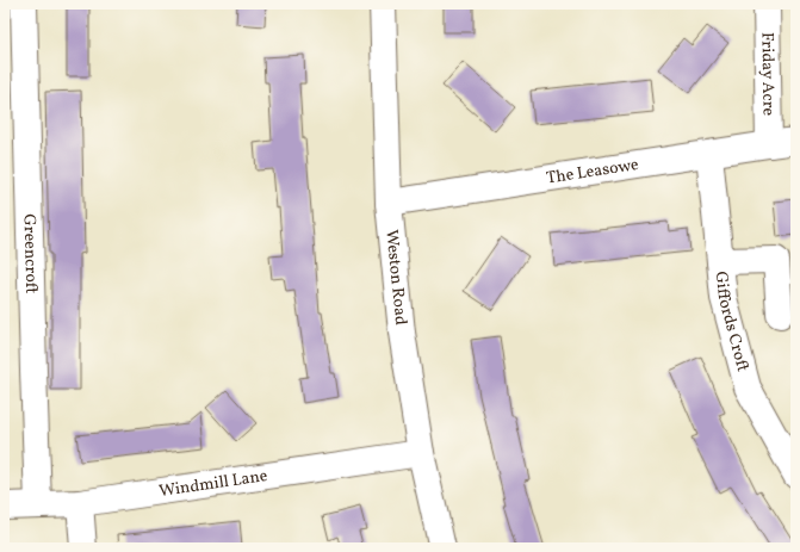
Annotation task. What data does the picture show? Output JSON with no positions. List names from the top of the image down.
{
  "streets": {
    "street": [
      "Friday Acre",
      "The Leasowe",
      "Greencroft",
      "Weston Road",
      "Giffords Croft",
      "Windmill Lane"
    ]
  },
  "crossings": [
    ["Friday Acre", "The Leasowe"],
    ["The Leasowe", "Weston Road"],
    ["The Leasowe", "Giffords Croft"],
    ["Greencroft", "Windmill Lane"],
    ["Weston Road", "Windmill Lane"]
  ]
}
